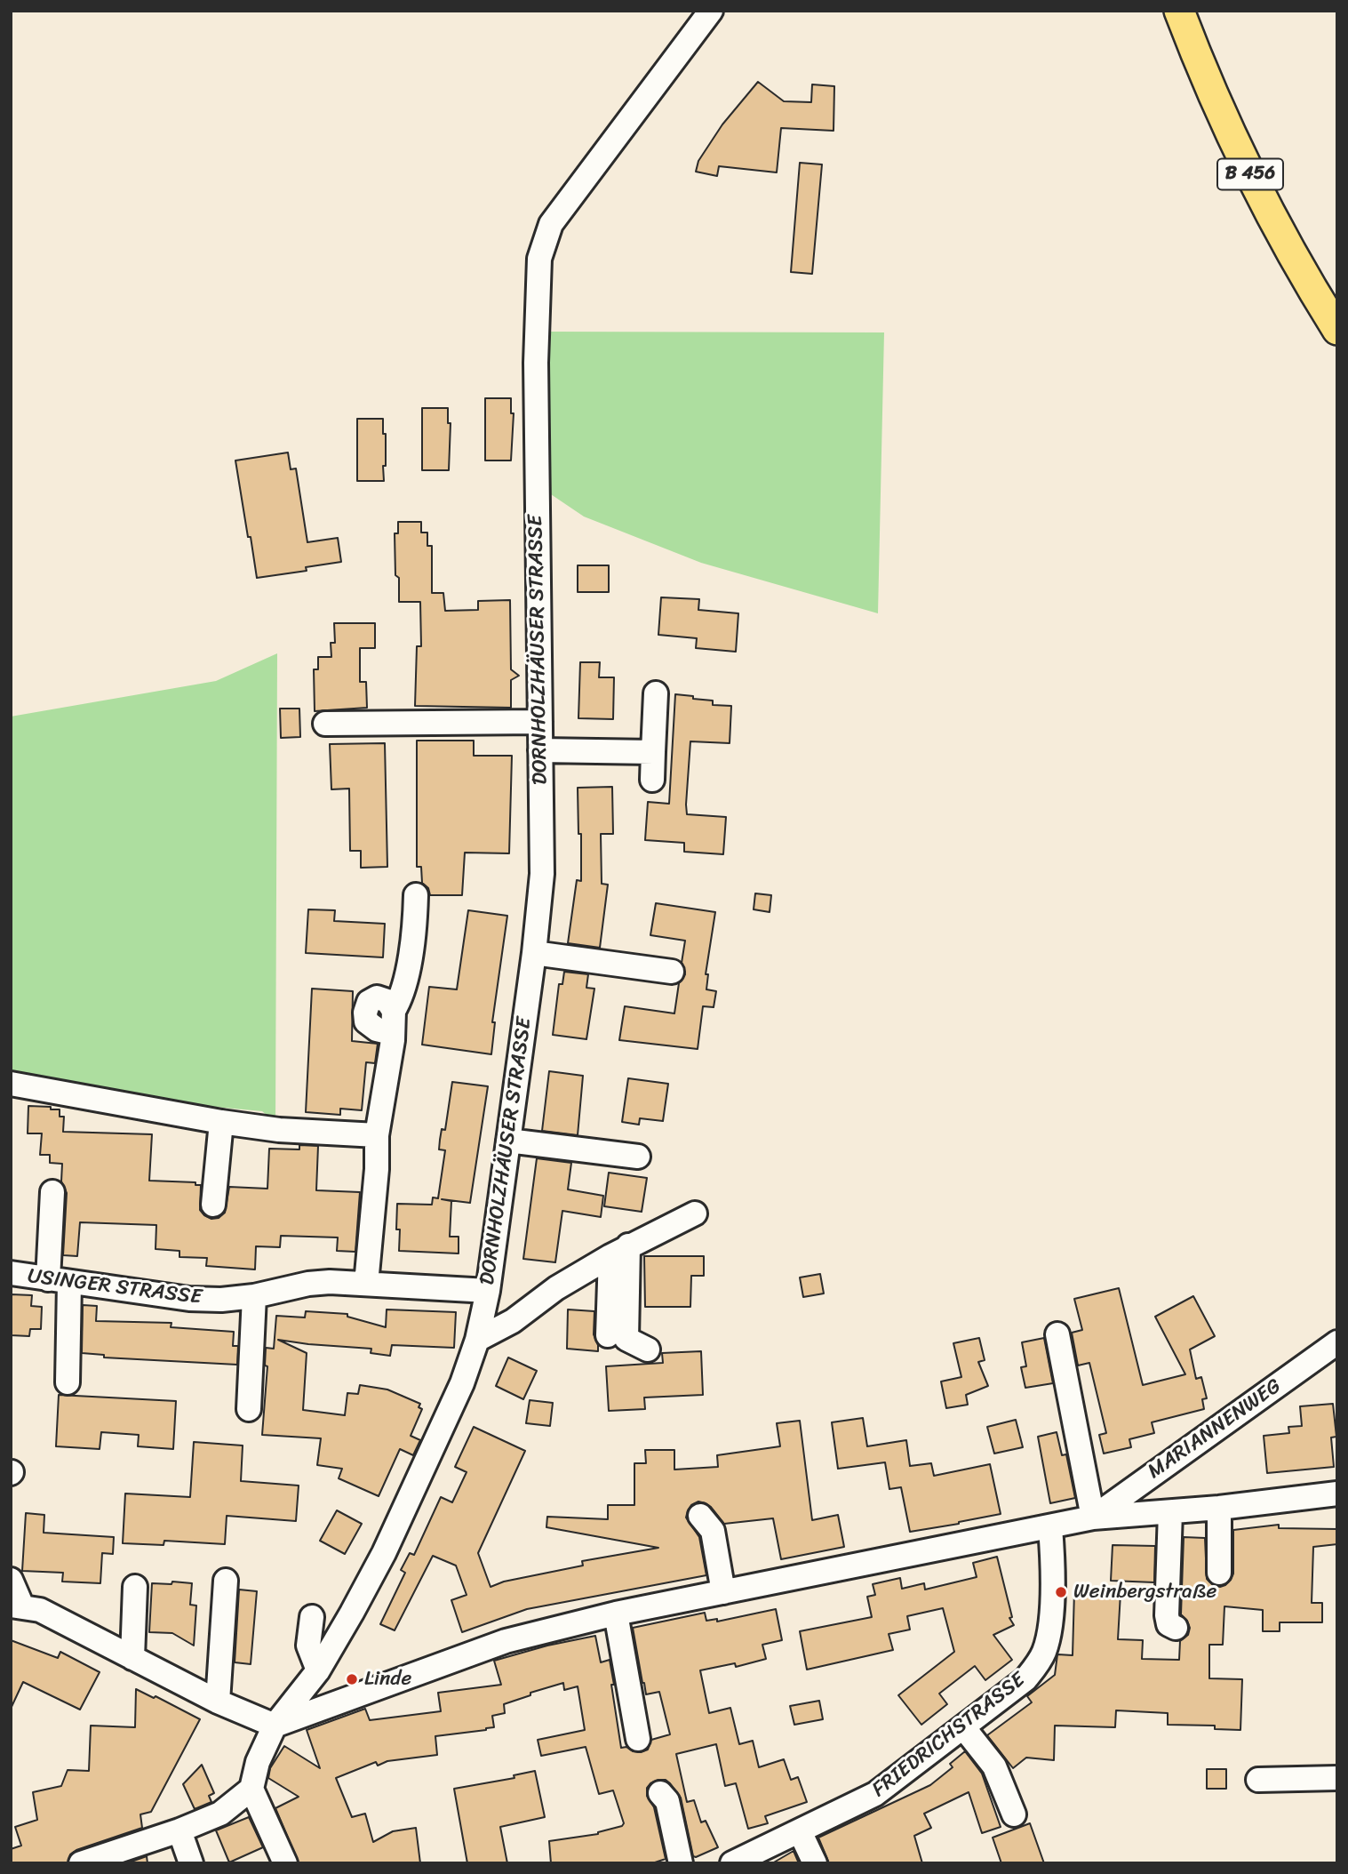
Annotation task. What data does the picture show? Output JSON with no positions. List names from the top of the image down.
{
  "streets": {
    "main road": ["B 456"],
    "street": [
      "DORNHOLZHÄUSER STRASSE",
      "USINGER STRASSE",
      "MARIANNENWEG",
      "FRIEDRICHSTRASSE"
    ]
  },
  "crossings": [
    ["DORNHOLZHÄUSER STRASSE", "USINGER STRASSE"]
  ],
  "places": ["Weinbergstraße", "Linde"]
}
